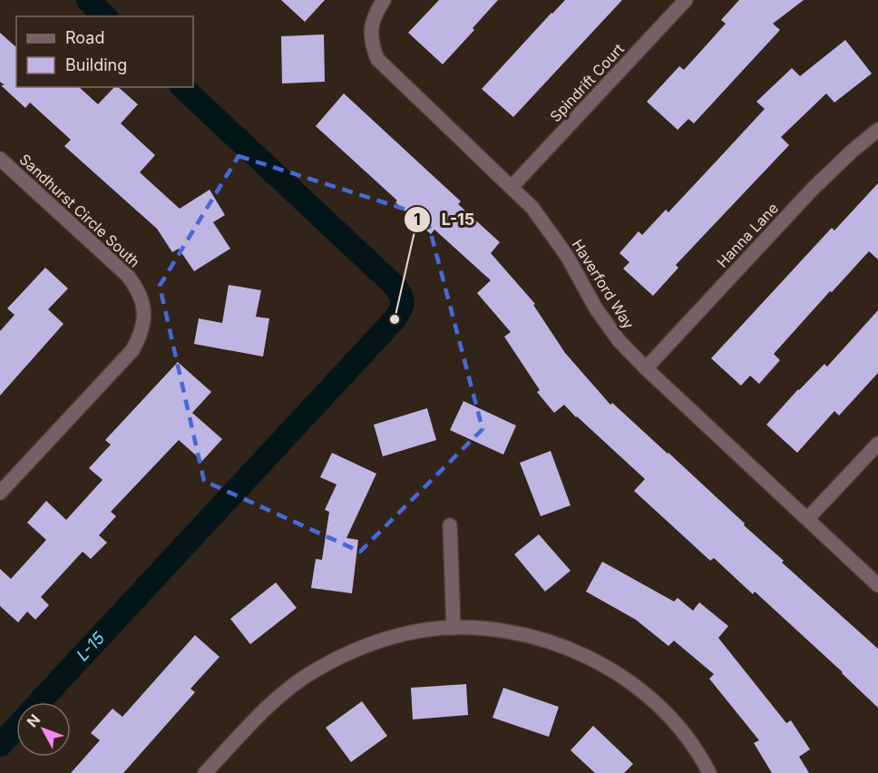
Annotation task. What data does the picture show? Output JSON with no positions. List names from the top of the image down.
{
  "streets": {
    "street": [
      "Spindrift Court",
      "Sandhurst Circle South",
      "Hanna Lane",
      "Haverford Way"
    ]
  },
  "crossings": [
    ["Spindrift Court", "Haverford Way"],
    ["Hanna Lane", "Haverford Way"]
  ],
  "water": ["L-15"],
  "places": ["L-15"],
  "legend": ["Road", "Building"],
  "north": "top left"
}
